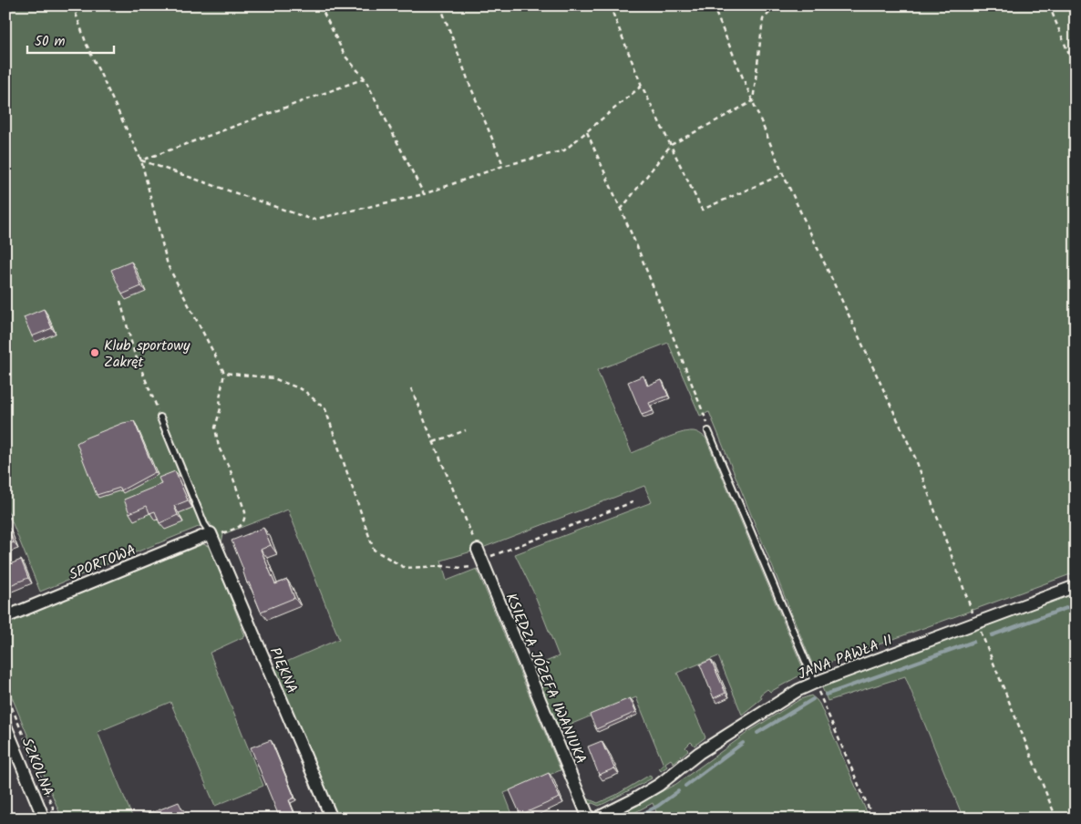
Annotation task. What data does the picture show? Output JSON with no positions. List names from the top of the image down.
{
  "streets": {
    "street": [
      "SPORTOWA",
      "JANA PAWŁA II",
      "PIĘKNA",
      "KSIĘDZA JÓZEFA IWANIUKA",
      "SZKOLNA"
    ]
  },
  "crossings": [
    ["SPORTOWA", "PIĘKNA"]
  ],
  "places": ["Klub sportowy Zakręt"],
  "scale_bar": "50 m"
}
